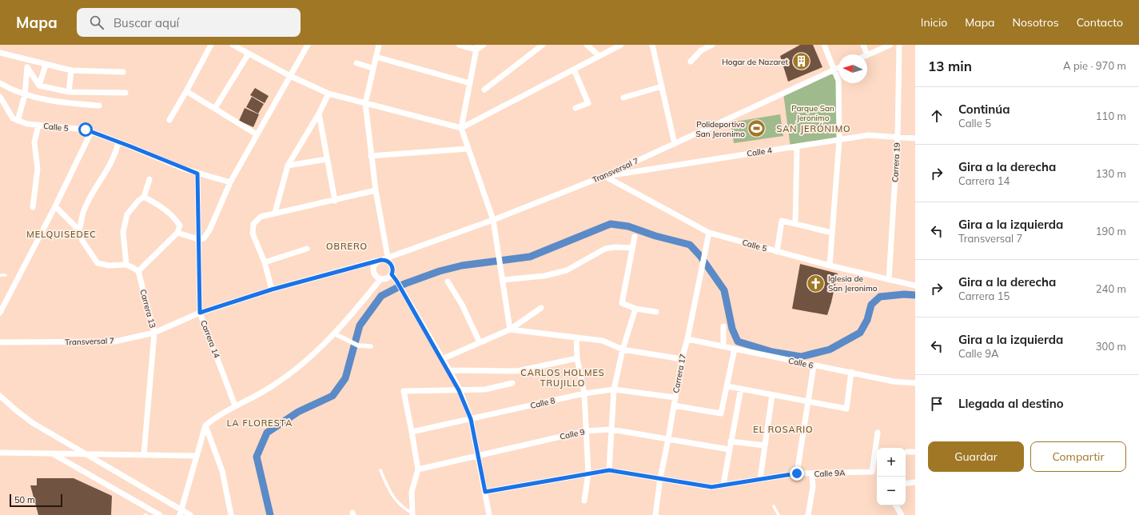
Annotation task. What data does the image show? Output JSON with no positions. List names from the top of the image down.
{
  "streets": {
    "street": [
      "Calle 5",
      "Calle 4",
      "Carrera 19",
      "Transversal 7",
      "Carrera 13",
      "Carrera 14",
      "Calle 6",
      "Carrera 17",
      "Calle 8",
      "Calle 9",
      "Calle 9A"
    ]
  },
  "crossings": [
    ["Calle 5", "Calle 4"],
    ["Calle 5", "Carrera 19"],
    ["Calle 5", "Transversal 7"],
    ["Calle 5", "Carrera 14"],
    ["Calle 5", "Carrera 17"],
    ["Calle 4", "Carrera 19"],
    ["Calle 4", "Transversal 7"],
    ["Transversal 7", "Carrera 13"],
    ["Transversal 7", "Carrera 14"],
    ["Calle 6", "Carrera 17"],
    ["Carrera 17", "Calle 8"],
    ["Carrera 17", "Calle 9"],
    ["Carrera 17", "Calle 9A"]
  ],
  "districts": [
    "SAN JERÓNIMO",
    "MELQUISEDEC",
    "OBRERO",
    "CARLOS HOLMES TRUJILLO",
    "LA FLORESTA",
    "EL ROSARIO"
  ],
  "parks": ["Parque San Jeronimo"],
  "places": {
    "building": ["Hogar de Nazaret"],
    "sports": ["Polideportivo San Jeronimo"],
    "church": ["Iglesia de San Jeronimo"]
  },
  "scale_bar": "50 m",
  "north": "left",
  "page": {
    "header": "Mapa",
    "search": "Buscar aquí",
    "nav": [
      "Inicio",
      "Mapa",
      "Nosotros",
      "Contacto"
    ],
    "heading": ["13 min", "A pie · 970 m"],
    "list": [
      ["Continúa", "Calle 5", "110 m"],
      ["Gira a la derecha", "Carrera 14", "130 m"],
      ["Gira a la izquierda", "Transversal 7", "190 m"],
      ["Gira a la derecha", "Carrera 15", "240 m"],
      ["Gira a la izquierda", "Calle 9A", "300 m"],
      "Llegada al destino"
    ],
    "buttons": ["Guardar", "Compartir"],
    "map_buttons": ["+", "−"],
    "scale": "50 m"
  }
}
